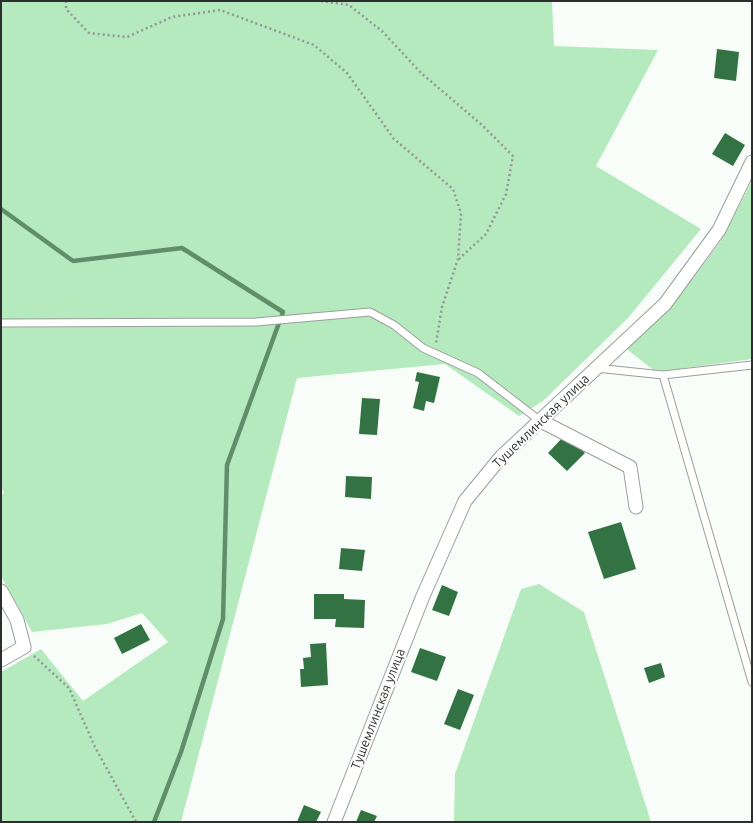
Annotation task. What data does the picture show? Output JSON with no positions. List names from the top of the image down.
{
  "streets": {
    "street": ["Тушемлинская улица"]
  }
}
